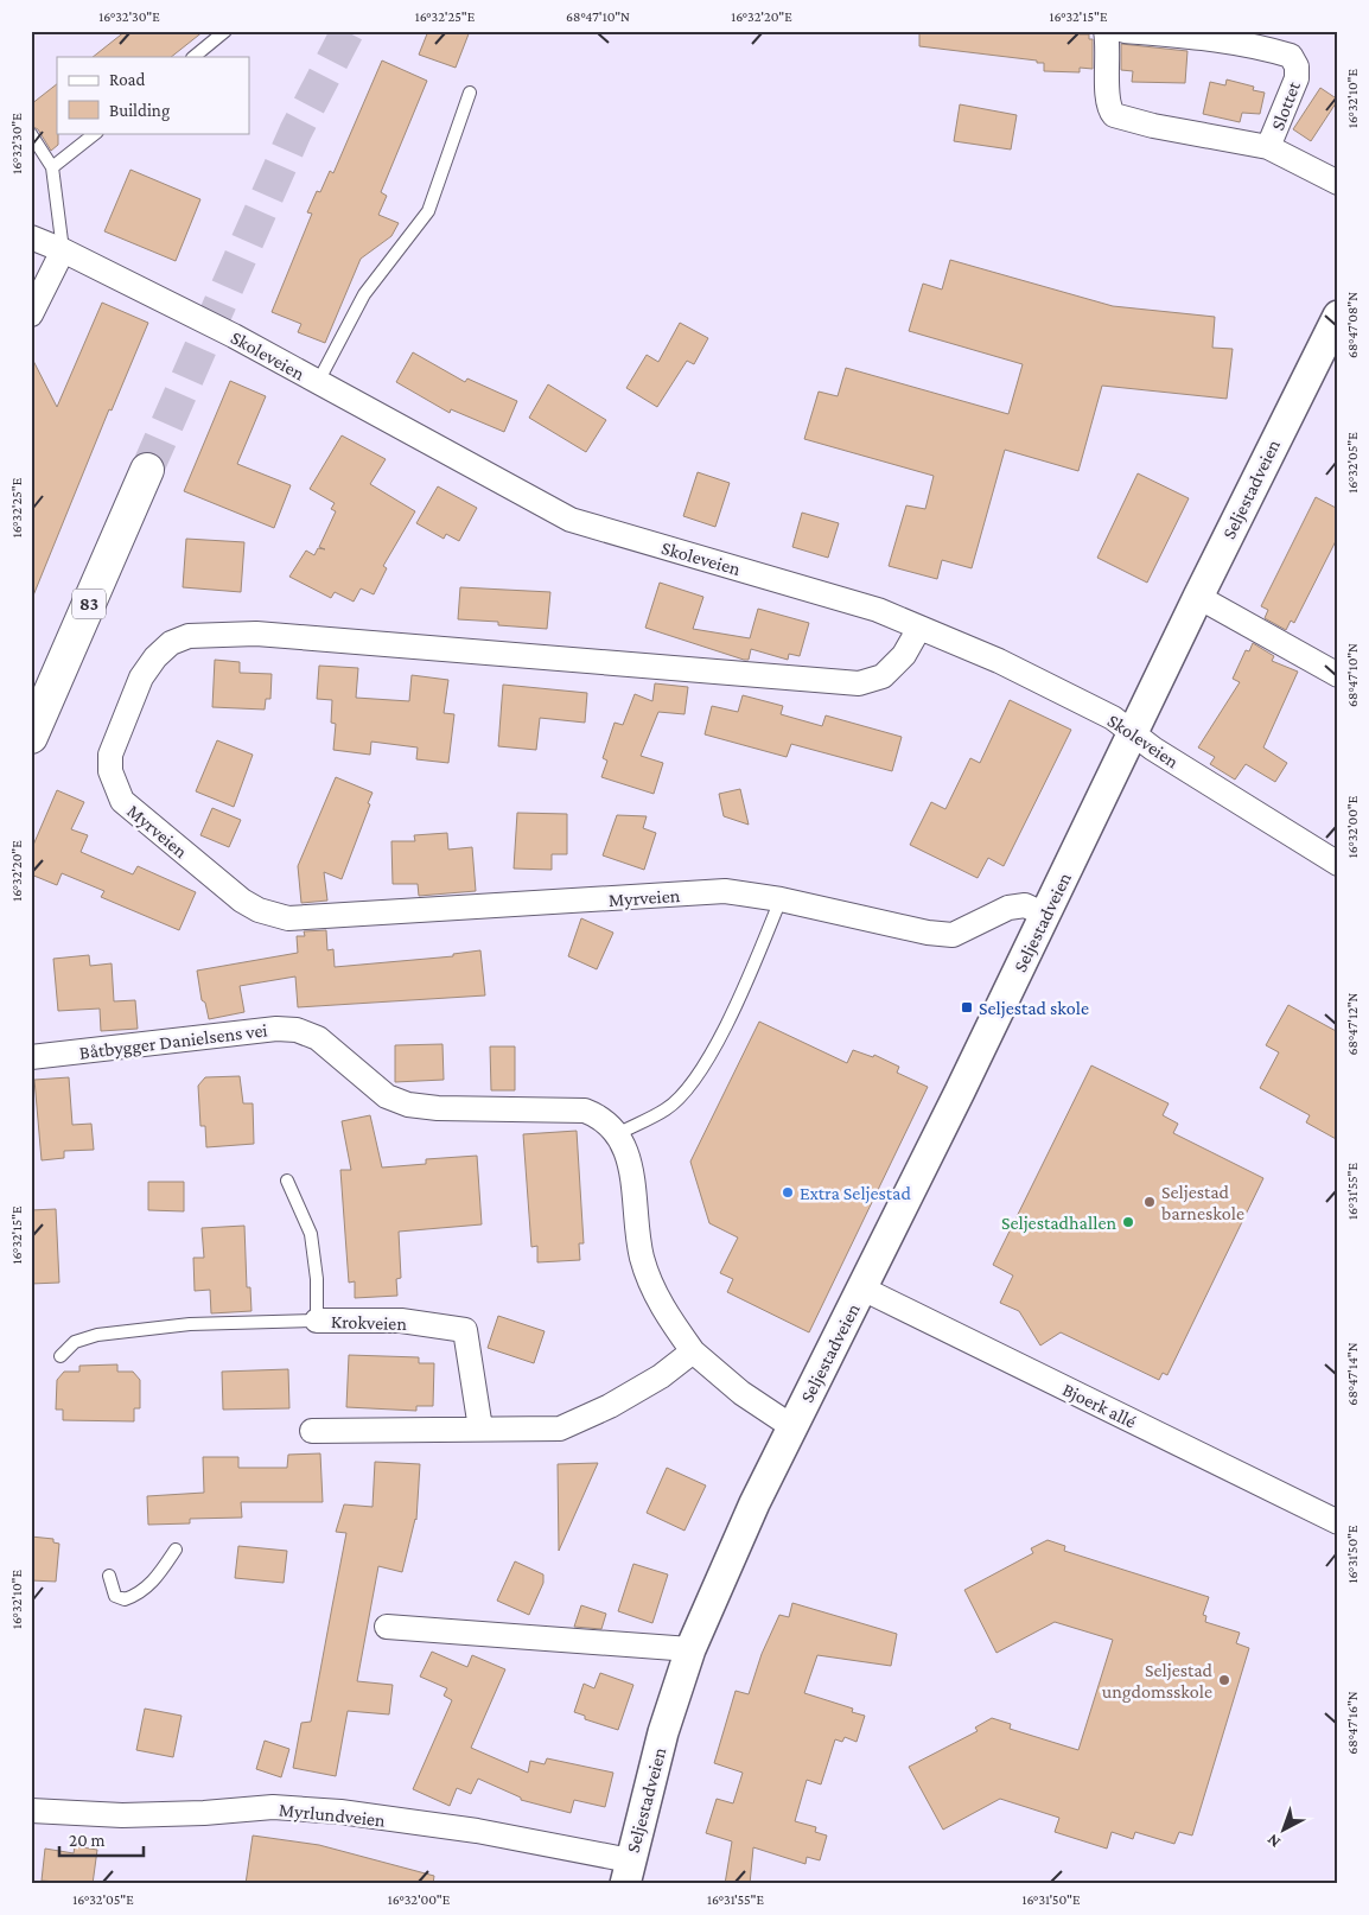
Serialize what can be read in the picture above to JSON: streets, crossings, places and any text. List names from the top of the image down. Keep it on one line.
{"streets":{"highway":["83"],"street":["Slottet","Skoleveien","Seljestadveien","Myrveien","Båtbygger Danielsens vei","Krokveien","Bjoerk allé","Myrlundveien"]},"crossings":[["Skoleveien","Seljestadveien"],["Skoleveien","Myrveien"],["Seljestadveien","Myrveien"],["Seljestadveien","Bjoerk allé"],["Seljestadveien","Myrlundveien"]],"places":{"transit":["Seljestad skole"],"other":["Extra Seljestad","Seljestad barneskole","Seljestadhallen","Seljestad ungdomsskole"]},"legend":["Road","Building"],"scale_bar":"20 m","north":"bottom left","coordinates":["16°32'30\"E","16°32'25\"E","68°47'10\"N","16°32'20\"E","16°32'15\"E","16°32'10\"E","68°47'08\"N","16°32'05\"E","16°32'00\"E","68°47'12\"N","16°31'55\"E","68°47'14\"N","16°31'50\"E","68°47'16\"N"]}
